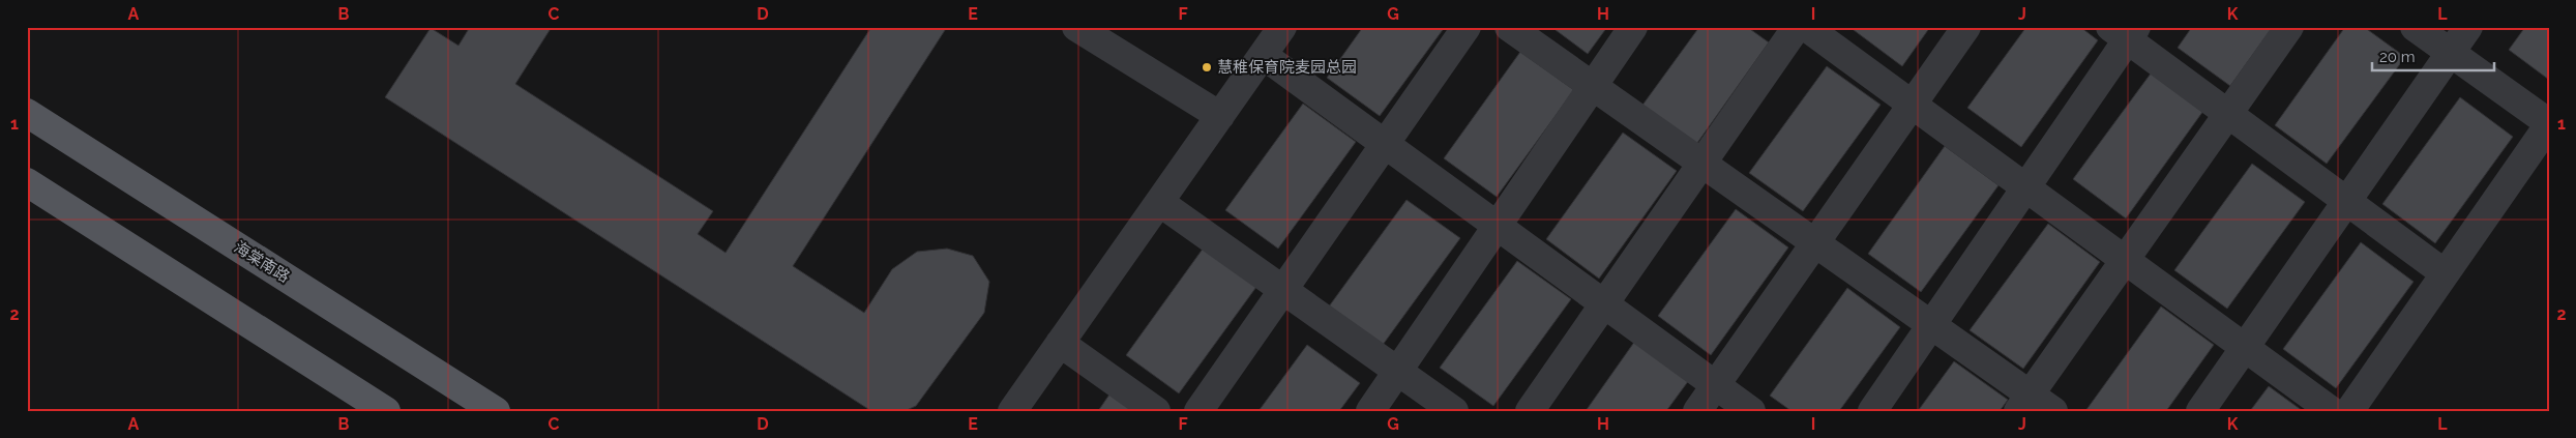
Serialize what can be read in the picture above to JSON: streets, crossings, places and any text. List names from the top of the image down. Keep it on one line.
{"streets":{"main road":["海棠南路"]},"places":["慧稚保育院麦园总园"],"scale_bar":"20 m","grid":{"columns":["A","B","C","D","E","F","G","H","I","J","K","L"],"rows":["1","2"]}}
